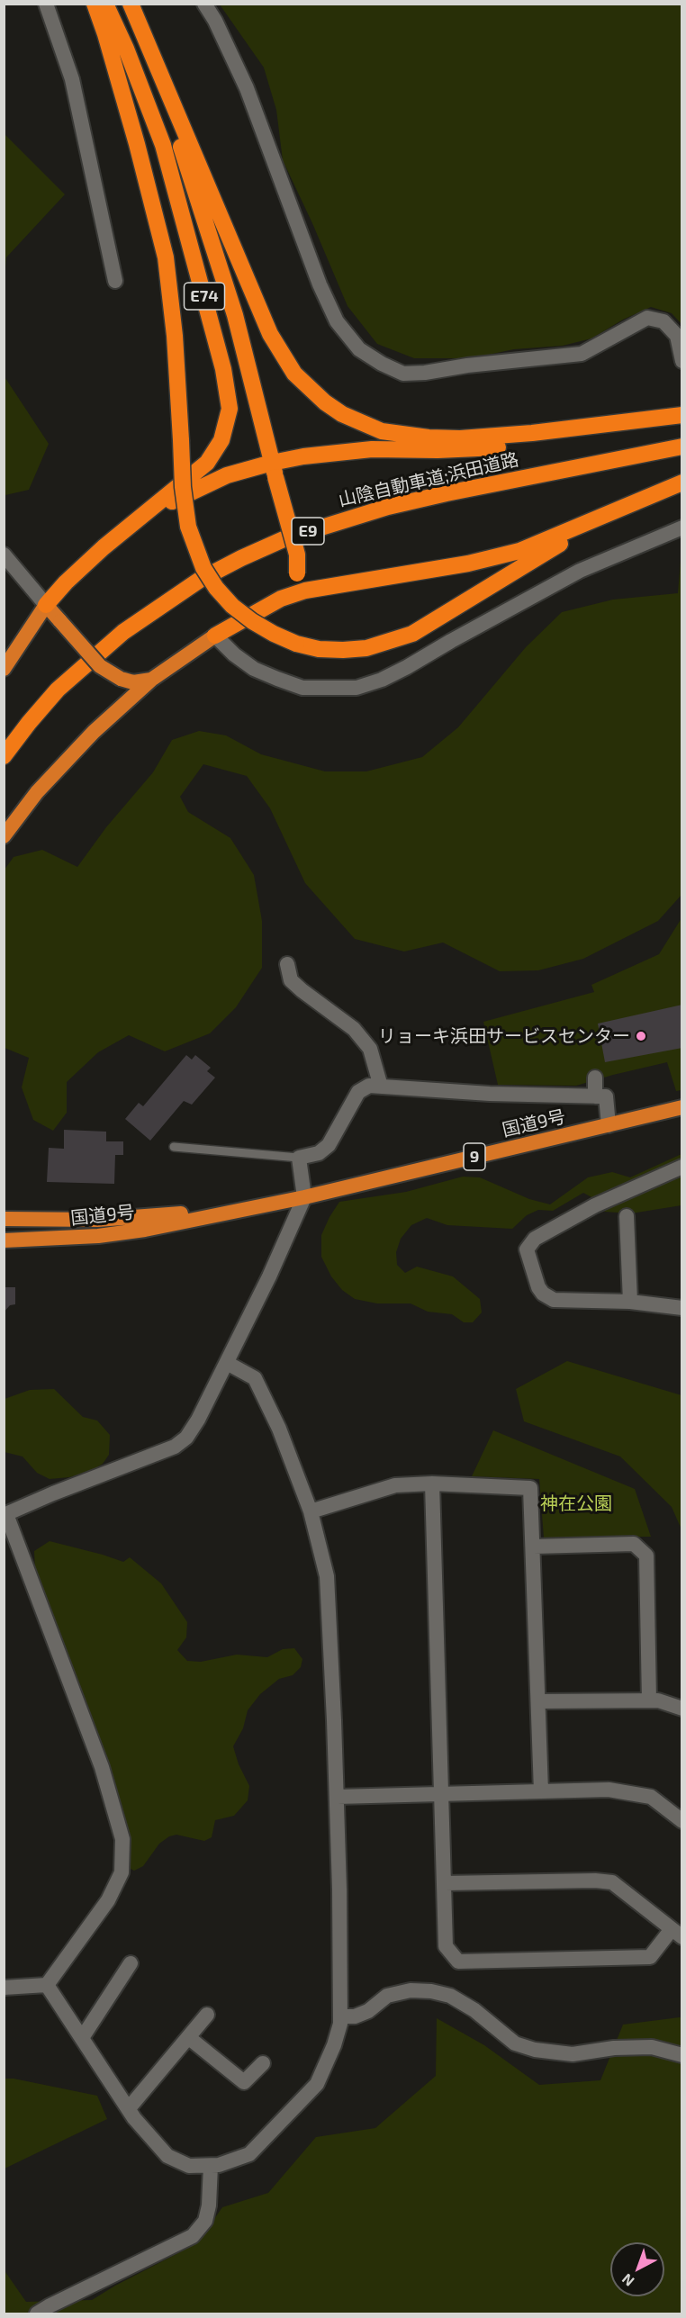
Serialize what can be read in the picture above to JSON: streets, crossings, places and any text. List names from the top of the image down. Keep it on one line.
{"streets":{"highway":["E74","山陰自動車道;浜田道路","E9","国道9号","9"]},"parks":["神在公園"],"places":["リョーキ浜田サービスセンター"],"north":"bottom left"}
